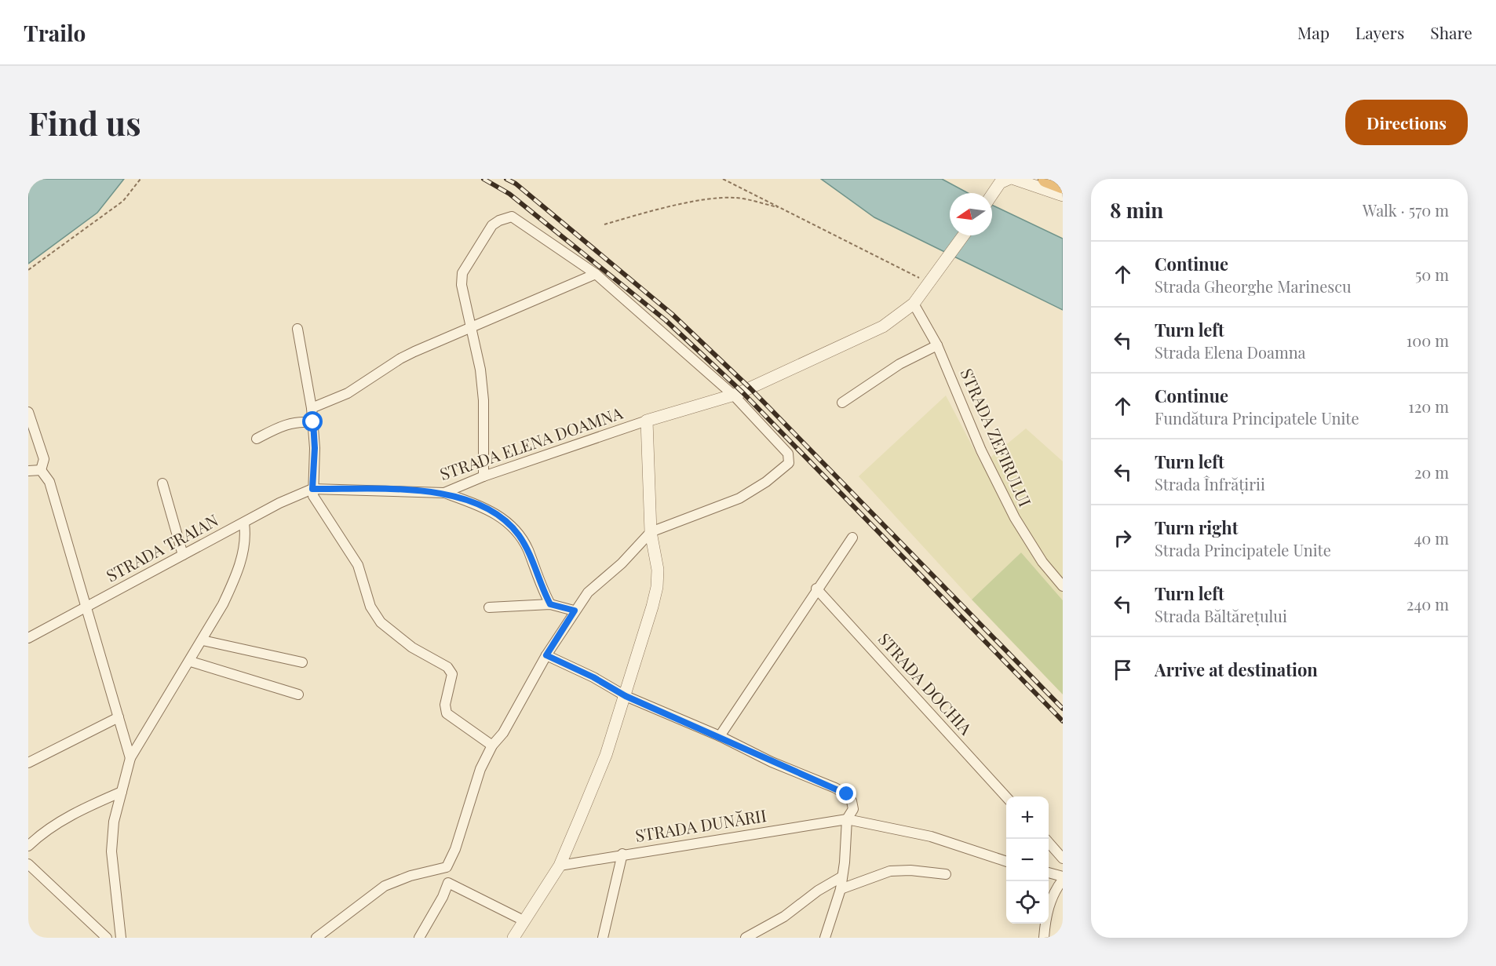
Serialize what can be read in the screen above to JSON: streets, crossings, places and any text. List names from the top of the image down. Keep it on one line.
{"streets":{"street":["STRADA ZEFIRULUI","STRADA ELENA DOAMNA","STRADA TRAIAN","STRADA DOCHIA","STRADA DUNĂRII"]},"crossings":[["STRADA ELENA DOAMNA","STRADA TRAIAN"]],"north":"left","page":{"header":"Trailo","nav":["Map","Layers","Share"],"buttons":"Directions","title":"Find us","heading":["8 min","Walk · 570 m"],"list":[["Continue","Strada Gheorghe Marinescu","50 m"],["Turn left","Strada Elena Doamna","100 m"],["Continue","Fundătura Principatele Unite","120 m"],["Turn left","Strada Înfrățirii","20 m"],["Turn right","Strada Principatele Unite","40 m"],["Turn left","Strada Băltărețului","240 m"],"Arrive at destination"],"map_buttons":["+","−"]}}
